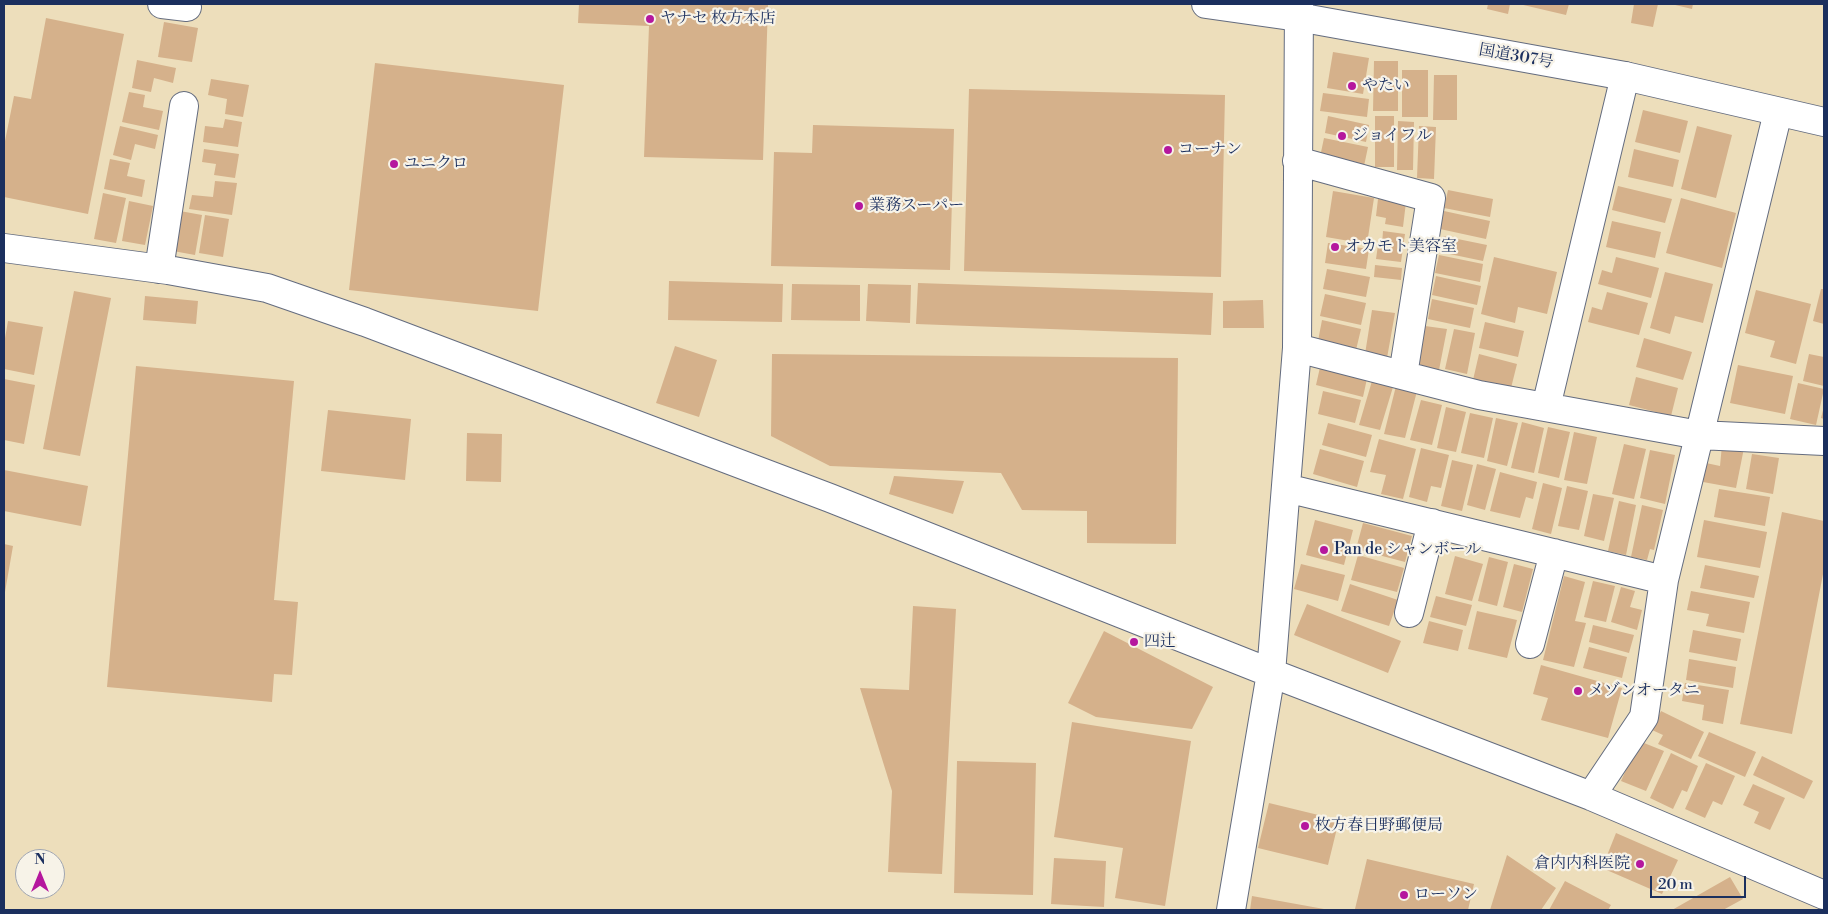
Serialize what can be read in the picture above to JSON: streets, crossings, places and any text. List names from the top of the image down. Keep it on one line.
{"streets":{"main road":["国道307号"]},"places":["ヤナセ 枚方本店","やたい","ジョイフル","コーナン","ユニクロ","業務スーパー","オカモト美容室","Pan de シャンボール","四辻","メゾンオータニ","枚方春日野郵便局","倉内内科医院","ローソン"],"scale_bar":"20 m","north":"top"}
